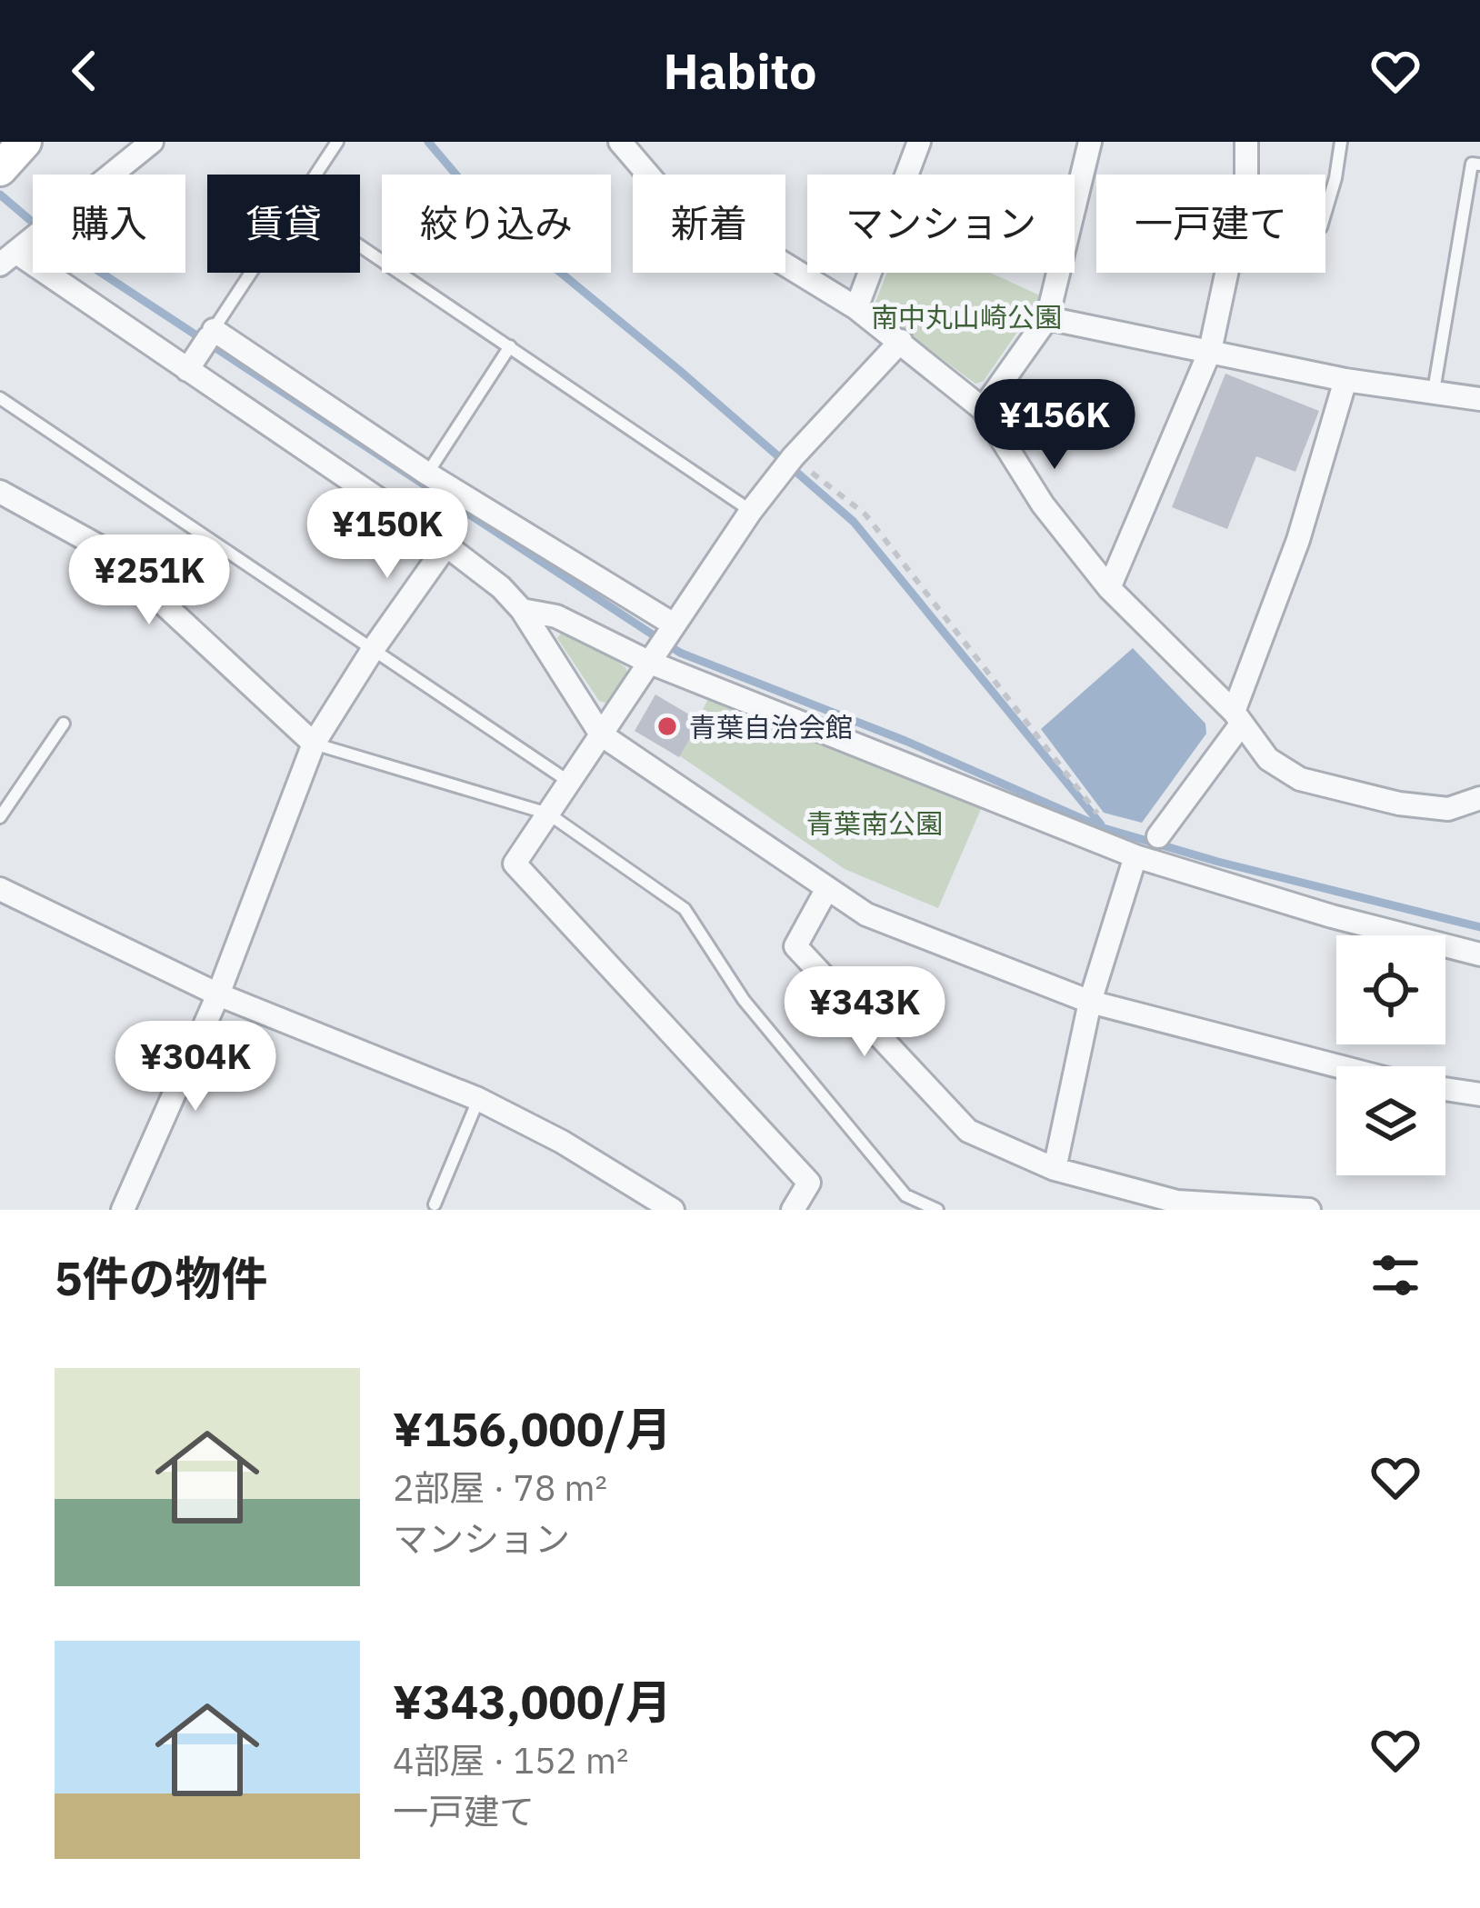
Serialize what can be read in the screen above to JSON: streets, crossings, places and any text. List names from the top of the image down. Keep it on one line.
{"parks":["南中丸山崎公園","青葉南公園"],"places":["青葉自治会館"],"page":{"header":"Habito","chip":["購入","賃貸","絞り込み","新着","マンション","一戸建て"],"price":["¥156K","¥150K","¥251K","¥343K","¥304K"],"heading":"5件の物件","list":[{"name":"¥156,000/月","note":"2部屋 · 78 m² · マンション"},{"name":"¥343,000/月","note":"4部屋 · 152 m² · 一戸建て"}]}}
